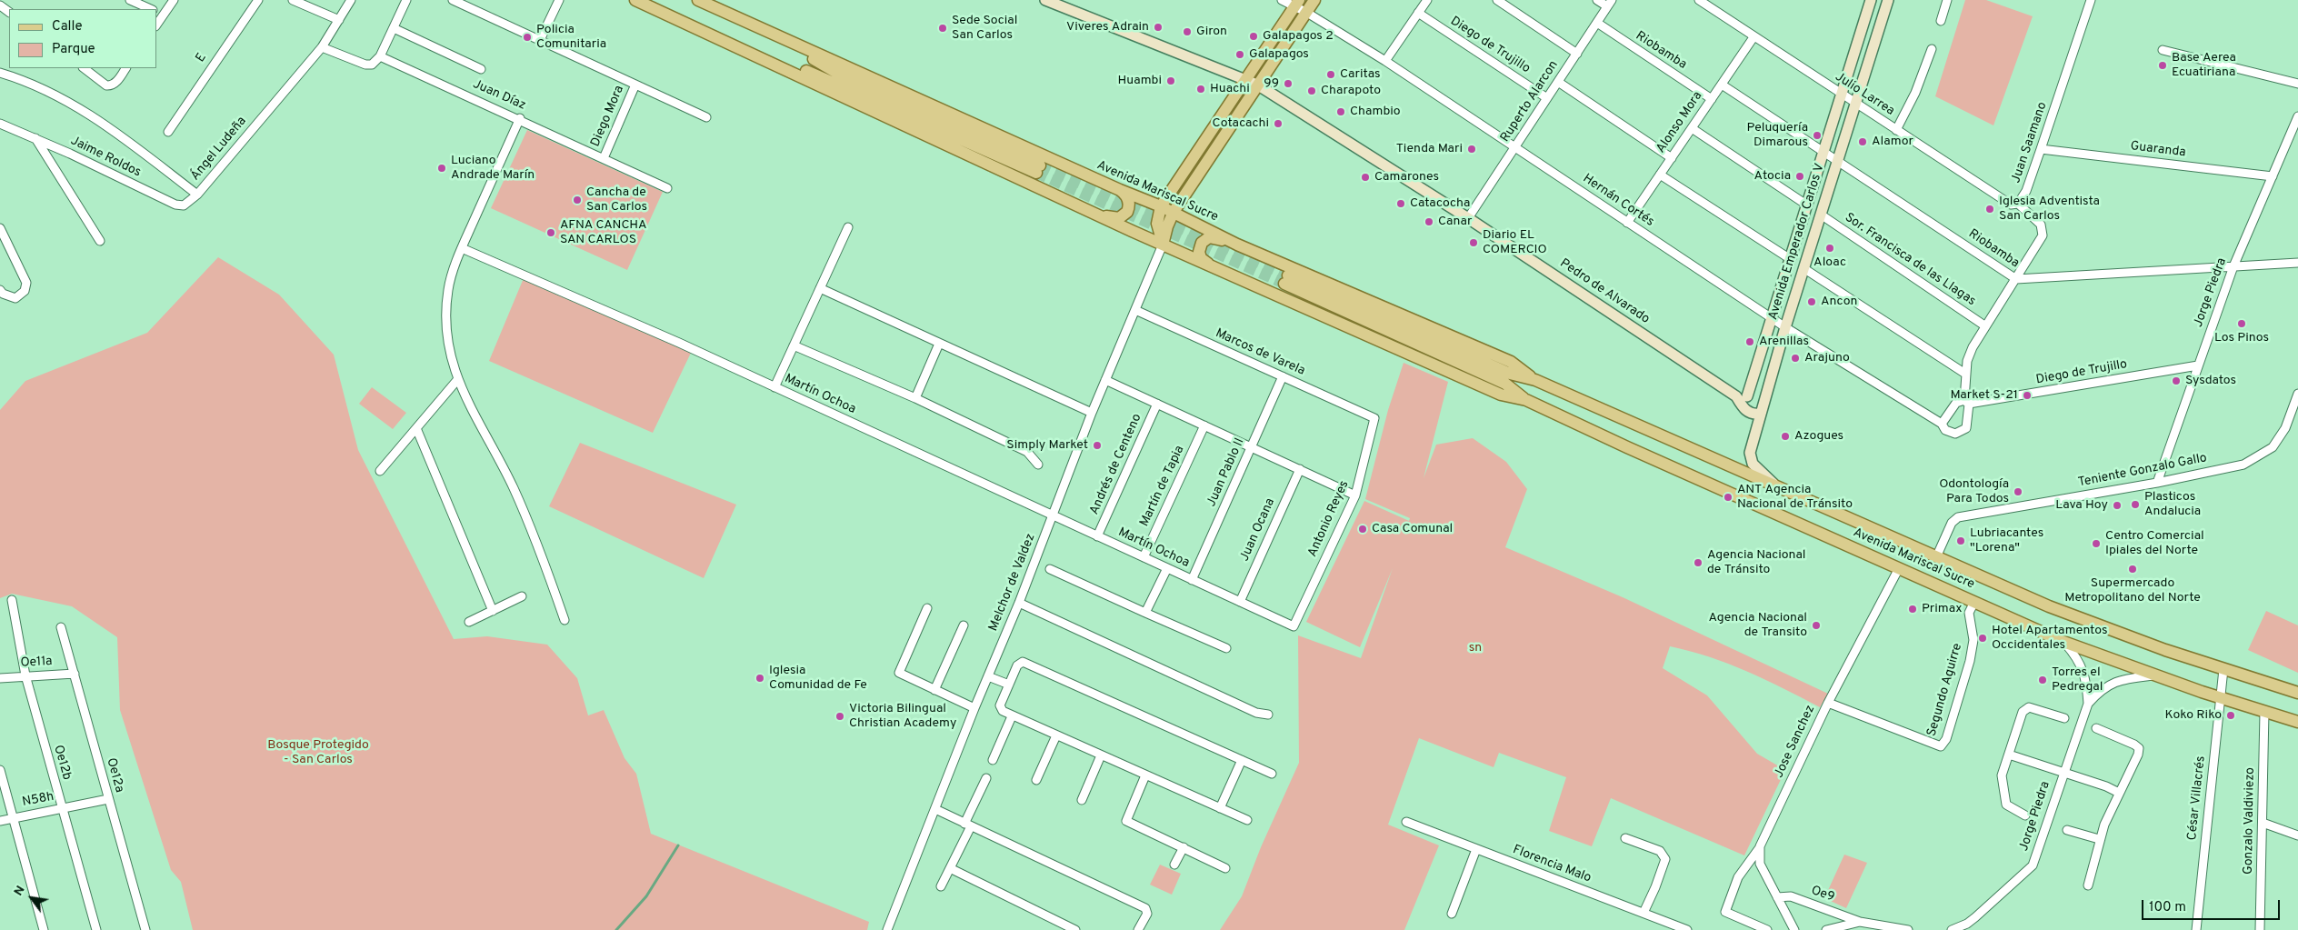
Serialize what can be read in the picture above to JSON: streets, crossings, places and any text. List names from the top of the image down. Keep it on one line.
{"streets":{"main road":["Avenida Mariscal Sucre","Avenida Emperador Carlos V","Pedro de Alvarado"],"street":["Diego de Trujillo","Riobamba","E","Julio Larrea","Juan Díaz","Ruperto Alarcon","Diego Mora","Alonso Mora","Juan Saamano","Ángel Ludeña","Guaranda","Jaime Roldos","Hernán Cortés","Sor. Francisca de las Llagas","Jorge Piedra","Marcos de Varela","Martín Ochoa","Andrés de Centeno","Teniente Gonzalo Gallo","Juan Pablo II","Martín de Tapia","Antonio Reyes","Juan Ocana","Melchor de Valdez","Oe11a","Segundo Aguirre","Jose Sanchez","Oe12b","Oe12a","César Villacrés","N58h","Gonzalo Valdiviezo","Florencia Malo","Oe9"]},"crossings":[["Diego de Trujillo","Ruperto Alarcon"],["Diego de Trujillo","Hernán Cortés"],["Diego de Trujillo","Jorge Piedra"],["Riobamba","Ruperto Alarcon"],["Riobamba","Alonso Mora"],["Riobamba","Avenida Emperador Carlos V"],["Riobamba","Jorge Piedra"],["Julio Larrea","Alonso Mora"],["Julio Larrea","Juan Saamano"],["Julio Larrea","Avenida Emperador Carlos V"],["Juan Díaz","Diego Mora"],["Ruperto Alarcon","Hernán Cortés"],["Ruperto Alarcon","Pedro de Alvarado"],["Alonso Mora","Hernán Cortés"],["Juan Saamano","Guaranda"],["Ángel Ludeña","Jaime Roldos"],["Guaranda","Jorge Piedra"],["Avenida Mariscal Sucre","Avenida Emperador Carlos V"],["Avenida Mariscal Sucre","Jorge Piedra"],["Avenida Mariscal Sucre","Teniente Gonzalo Gallo"],["Avenida Mariscal Sucre","Melchor de Valdez"],["Avenida Mariscal Sucre","Segundo Aguirre"],["Avenida Mariscal Sucre","Jose Sanchez"],["Avenida Mariscal Sucre","César Villacrés"],["Avenida Mariscal Sucre","Gonzalo Valdiviezo"],["Hernán Cortés","Avenida Emperador Carlos V"],["Avenida Emperador Carlos V","Sor. Francisca de las Llagas"],["Avenida Emperador Carlos V","Pedro de Alvarado"],["Jorge Piedra","Teniente Gonzalo Gallo"],["Marcos de Varela","Juan Pablo II"],["Marcos de Varela","Antonio Reyes"],["Marcos de Varela","Melchor de Valdez"],["Martín Ochoa","Andrés de Centeno"],["Martín Ochoa","Juan Pablo II"],["Martín Ochoa","Martín de Tapia"],["Martín Ochoa","Antonio Reyes"],["Martín Ochoa","Juan Ocana"],["Martín Ochoa","Melchor de Valdez"],["Oe11a","Oe12b"],["Oe11a","Oe12a"],["Segundo Aguirre","Jose Sanchez"],["Oe12b","N58h"],["Oe12a","N58h"]],"parks":["sn","Bosque Protegido - San Carlos"],"places":["Viveres Adrain","Sede Social San Carlos","Giron","Galapagos 2","Policia Comunitaria","Galapagos","Base Aerea Ecuatiriana","Caritas","Huambi","99","Huachi","Charapoto","Chambio","Cotacachi","Peluquería Dimarous","Alamor","Tienda Mari","Luciano Andrade Marín","Atocia","Camarones","Cancha de San Carlos","Catacocha","Iglesia Adventista San Carlos","Canar","AFNA CANCHA SAN CARLOS","Diario EL COMERCIO","Aloac","Ancon","Los Pinos","Arenillas","Arajuno","Sysdatos","Market S-21","Azogues","Simply Market","Odontología Para Todos","ANT Agencia Nacional de Tránsito","Plasticos Andalucia","Lava Hoy","Casa Comunal","Lubriacantes \"Lorena\"","Centro Comercial Ipiales del Norte","Agencia Nacional de Tránsito","Supermercado Metropolitano del Norte","Primax","Agencia Nacional de Transito","Hotel Apartamentos Occidentales","Iglesia Comunidad de Fe","Torres el Pedregal","Koko Riko","Victoria Bilingual Christian Academy"],"legend":["Calle","Parque"],"scale_bar":"100 m","north":"top left"}
